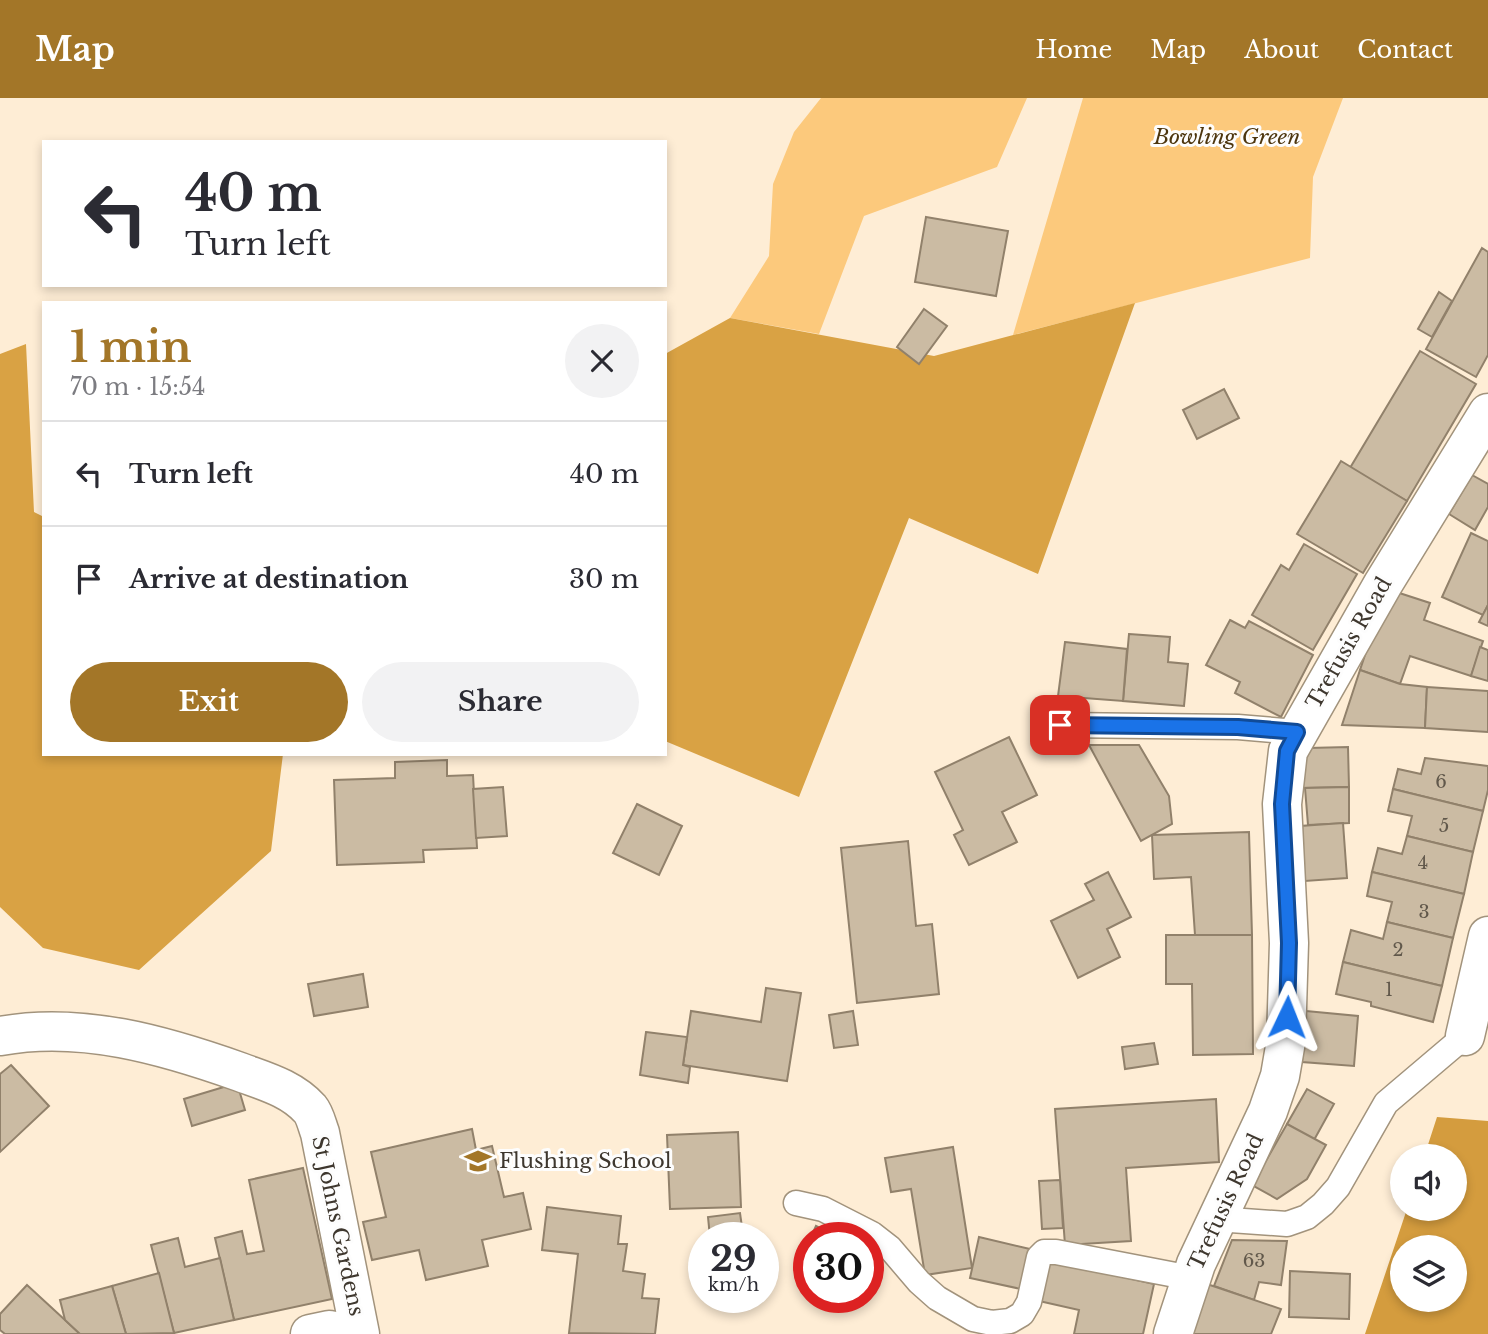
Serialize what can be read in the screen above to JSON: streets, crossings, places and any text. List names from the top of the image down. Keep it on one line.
{"streets":{"street":["Trefusis Road","St Johns Gardens"]},"parks":["Bowling Green"],"places":{"school or university":["Flushing School"]},"house_numbers":["6","5","4","3","2","1","63"],"page":{"header":"Map","nav":["Home","Map","About","Contact"],"turn":["40 m","Turn left"],"heading":["1 min","70 m · 15:54"],"list":[{"name":"Turn left","value":"40 m"},{"name":"Arrive at destination","value":"30 m"}],"buttons":["Exit","Share"],"speed":"29 km/h","limit":"30"}}
